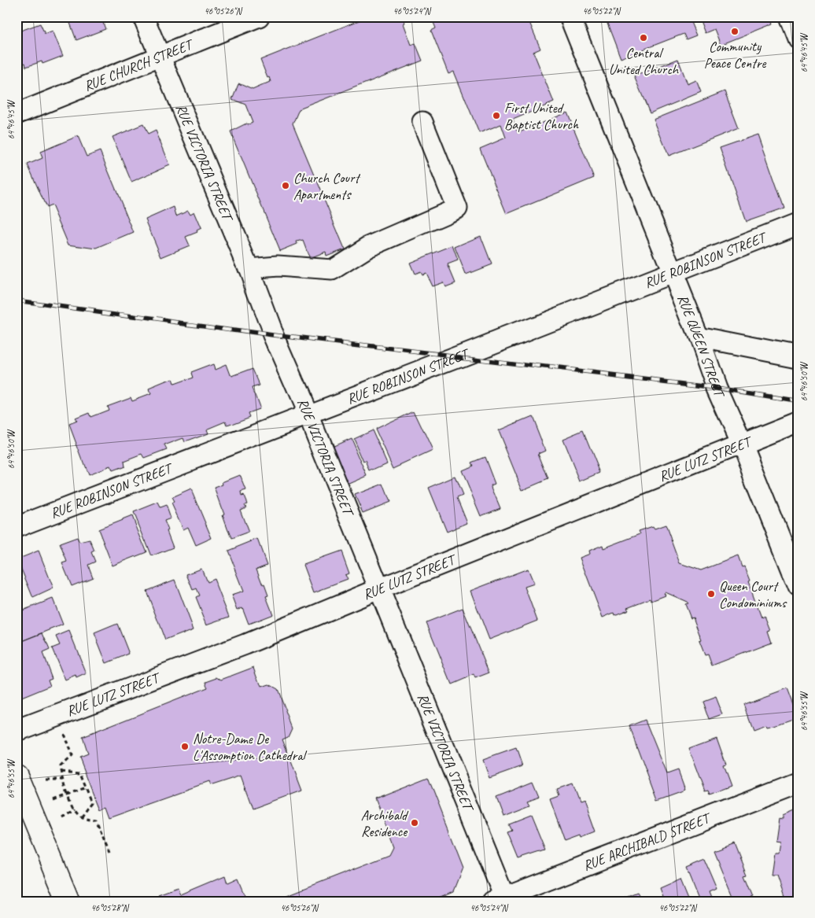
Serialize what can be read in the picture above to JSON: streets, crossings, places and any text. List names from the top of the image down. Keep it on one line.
{"streets":{"street":["RUE CHURCH STREET","RUE VICTORIA STREET","RUE ROBINSON STREET","RUE QUEEN STREET","RUE LUTZ STREET","RUE ARCHIBALD STREET"]},"crossings":[["RUE CHURCH STREET","RUE VICTORIA STREET"],["RUE VICTORIA STREET","RUE ROBINSON STREET"],["RUE VICTORIA STREET","RUE LUTZ STREET"],["RUE VICTORIA STREET","RUE ARCHIBALD STREET"],["RUE ROBINSON STREET","RUE QUEEN STREET"],["RUE QUEEN STREET","RUE LUTZ STREET"]],"places":["Community Peace Centre","Central United Church","First United Baptist Church","Church Court Apartments","Queen Court Condominiums","Notre-Dame De L'Assomption Cathedral","Archibald Residence"],"coordinates":["46°05'26\"N","46°05'24\"N","46°05'22\"N","64°46'45\"W","64°46'50\"W","64°46'55\"W","46°05'28\"N"]}
